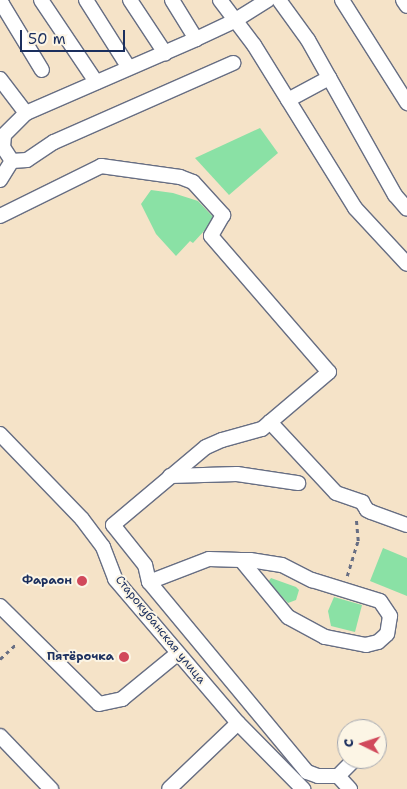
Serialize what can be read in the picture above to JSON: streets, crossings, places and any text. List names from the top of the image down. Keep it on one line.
{"streets":{"street":["Старокубанская улица"]},"places":["Фараон","Пятёрочка"],"scale_bar":"50 m","north":"left"}
